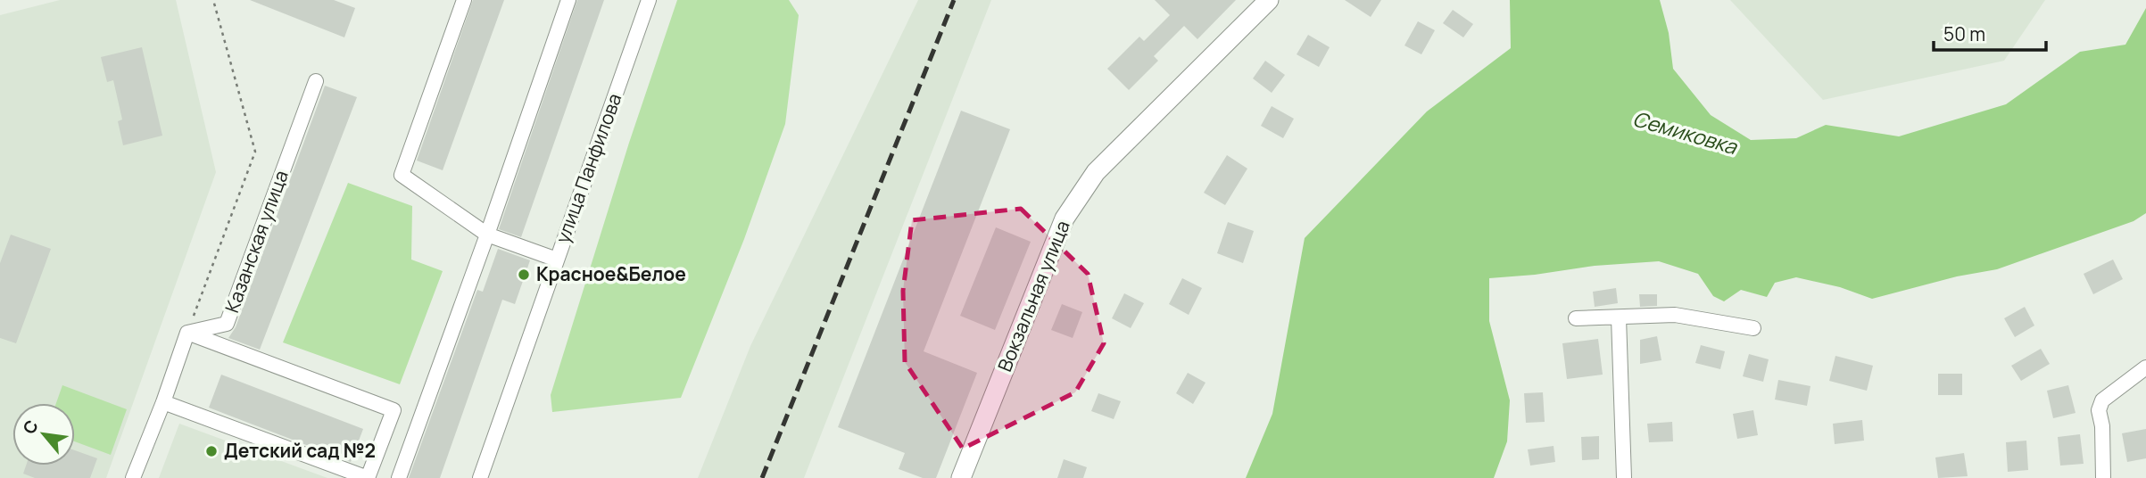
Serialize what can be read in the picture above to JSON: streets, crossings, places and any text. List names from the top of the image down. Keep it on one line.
{"streets":{"main road":["Вокзальная улица"],"street":["улица Панфилова","Казанская улица"]},"water":["Семиковка"],"places":["Красное&Белое","Детский сад №2"],"scale_bar":"50 m","north":"top left"}
